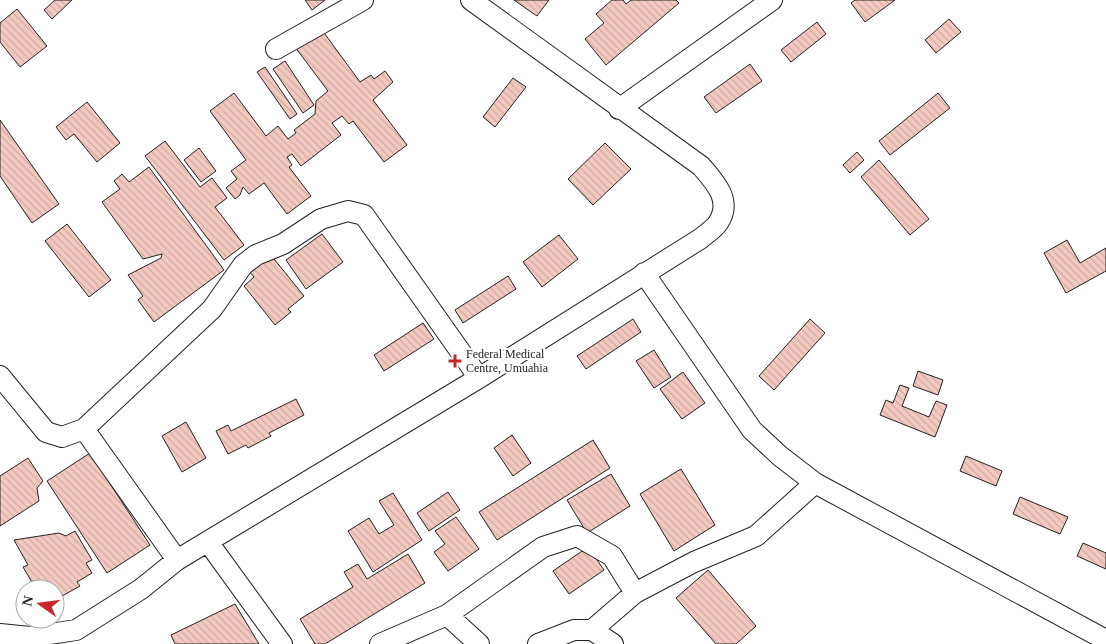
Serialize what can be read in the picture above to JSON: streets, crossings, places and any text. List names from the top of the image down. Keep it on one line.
{"places":{"health":["Federal Medical Centre, Umuahia"]},"north":"left"}
